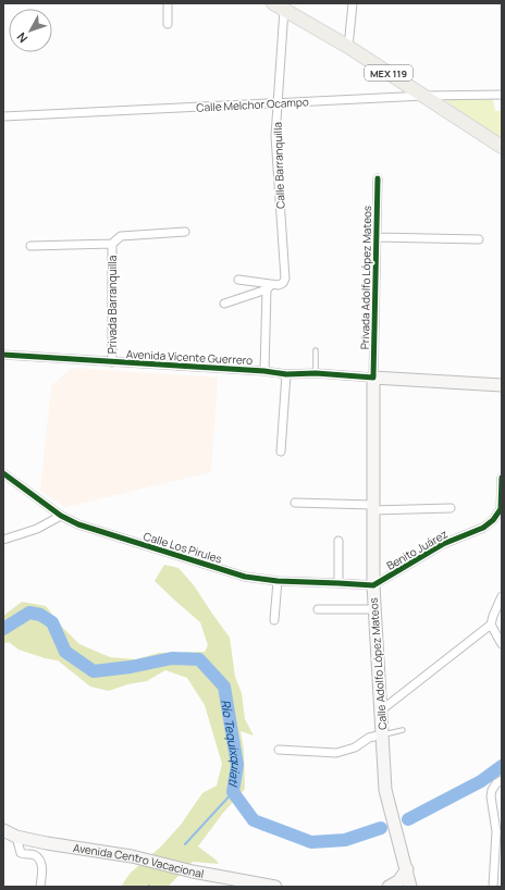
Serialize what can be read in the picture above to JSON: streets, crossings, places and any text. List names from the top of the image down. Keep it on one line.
{"streets":{"main road":["MEX 119","Avenida Vicente Guerrero","Calle Adolfo López Mateos","Avenida Centro Vacacional"],"street":["Calle Melchor Ocampo","Calle Barranquilla","Privada Adolfo López Mateos","Privada Barranquilla","Calle Los Pirules","Benito Juárez"]},"crossings":[["MEX 119","Calle Melchor Ocampo"],["MEX 119","Calle Barranquilla"],["Calle Melchor Ocampo","Calle Barranquilla"],["Privada Adolfo López Mateos","Avenida Vicente Guerrero"],["Privada Adolfo López Mateos","Calle Adolfo López Mateos"],["Privada Barranquilla","Avenida Vicente Guerrero"],["Avenida Vicente Guerrero","Calle Adolfo López Mateos"],["Calle Los Pirules","Benito Juárez"],["Calle Los Pirules","Calle Adolfo López Mateos"],["Benito Juárez","Calle Adolfo López Mateos"]],"water":["Río Tequixquiatl"],"north":"bottom left"}
